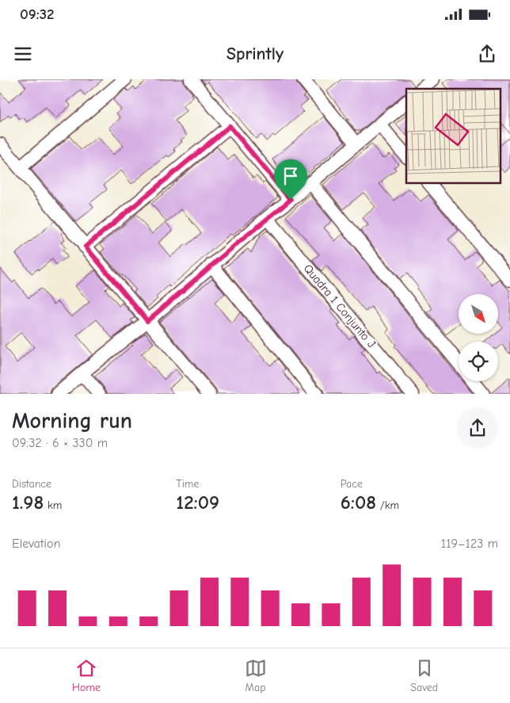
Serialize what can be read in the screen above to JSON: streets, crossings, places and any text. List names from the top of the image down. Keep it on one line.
{"streets":{"street":["Quadra 1 Conjunto J"]},"north":"bottom right","page":{"status":"09:32","header":"Sprintly","heading":["Morning run","09:32 · 6 × 330 m"],"stats":[["Distance","1.98 km"],["Time","12:09"],["Pace","6:08 /km"]],"chart":["Elevation","119–123 m"],"tabs":["Home","Map","Saved"]}}
